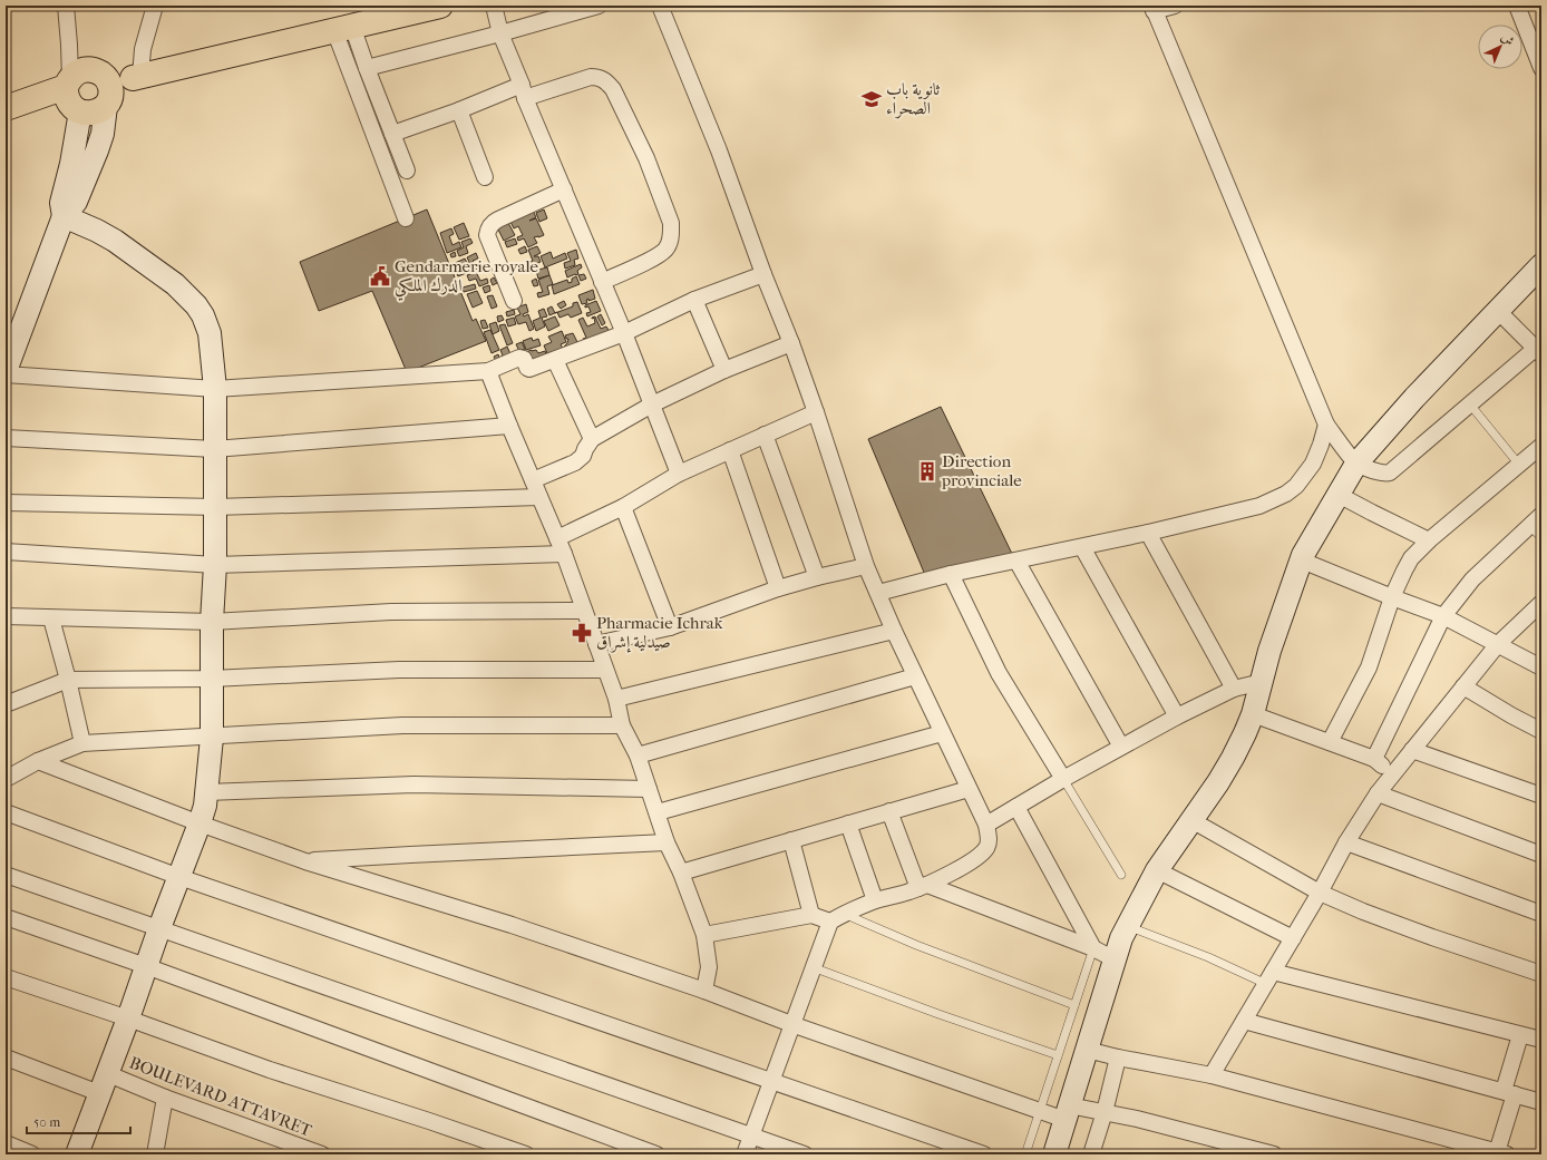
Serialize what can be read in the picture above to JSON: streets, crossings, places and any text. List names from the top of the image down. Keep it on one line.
{"streets":{"street":["BOULEVARD ATTAVRET"]},"places":{"school or university":["ثانوية باب الصحراء"],"public building":["Gendarmerie royale الدرك الملكي"],"building":["Direction provinciale"],"pharmacy":["Pharmacie Ichrak صيدلية إشراق"]},"scale_bar":"50 m","north":"top right"}
